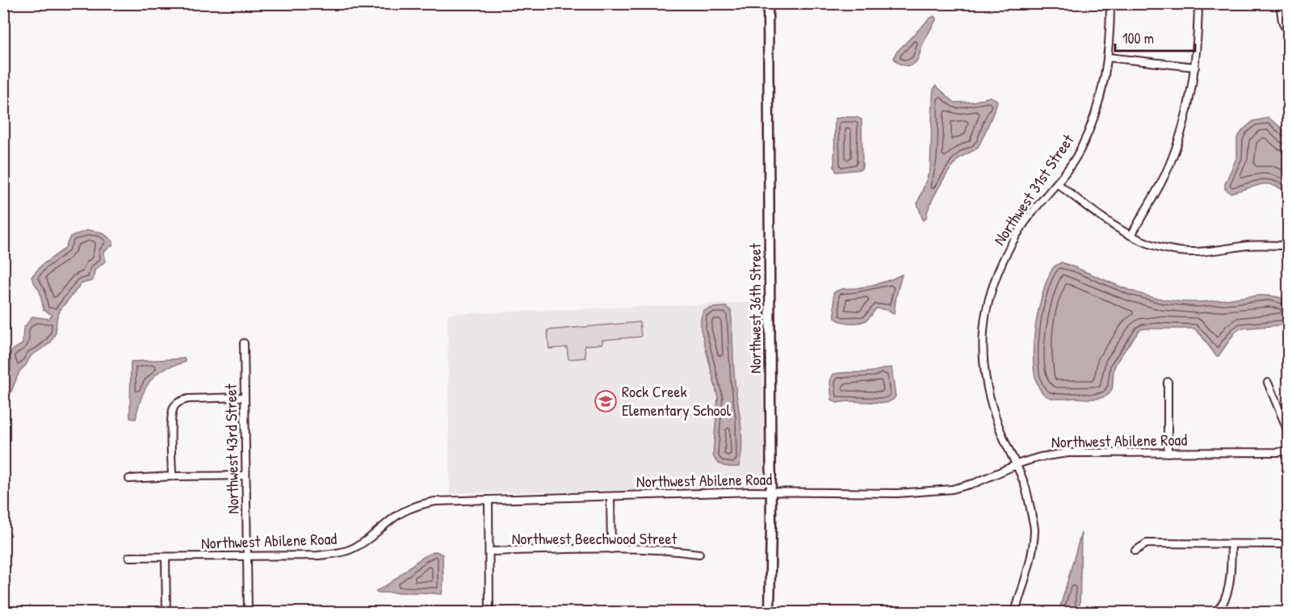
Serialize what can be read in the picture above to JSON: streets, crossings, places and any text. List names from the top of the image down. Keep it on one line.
{"streets":{"main road":["Northwest 36th Street"],"street":["Northwest 31st Street","Northwest Abilene Road","Northwest 43rd Street","Northwest Beechwood Street"]},"crossings":[["Northwest 31st Street","Northwest Abilene Road"],["Northwest 36th Street","Northwest Abilene Road"],["Northwest Abilene Road","Northwest 43rd Street"]],"places":{"school or university":["Rock Creek Elementary School"]},"scale_bar":"100 m"}
